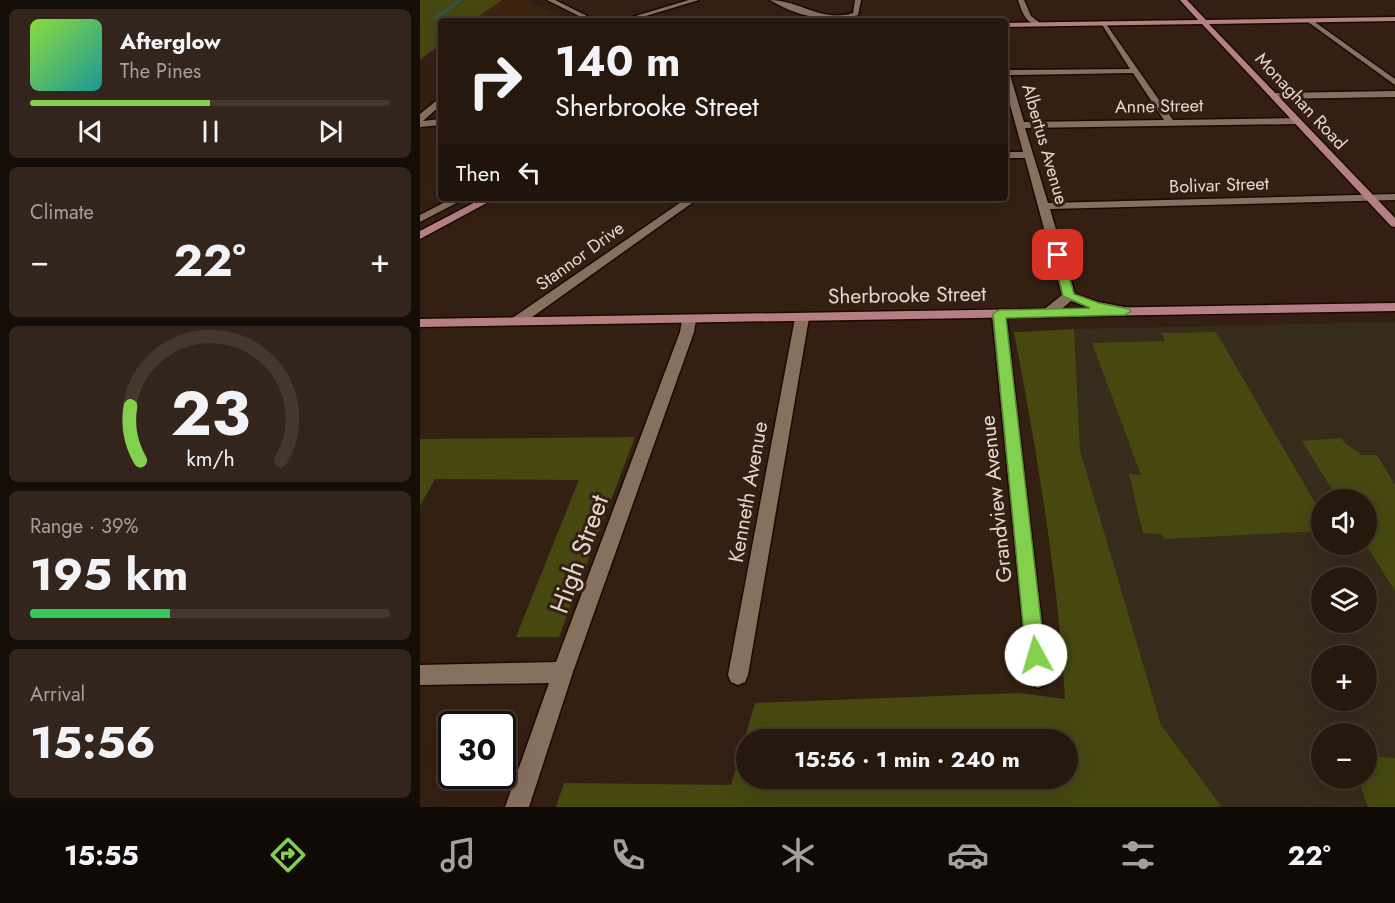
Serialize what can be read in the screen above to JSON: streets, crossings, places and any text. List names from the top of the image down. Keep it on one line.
{"streets":{"main road":["Monaghan Road","Sherbrooke Street"],"street":["Anne Street","Albertus Avenue","Bolivar Street","Stannor Drive","Kenneth Avenue","Grandview Avenue","High Street"]},"crossings":[["Monaghan Road","Anne Street"],["Monaghan Road","Bolivar Street"],["Anne Street","Albertus Avenue"],["Albertus Avenue","Bolivar Street"],["Stannor Drive","Sherbrooke Street"],["Sherbrooke Street","Kenneth Avenue"],["Sherbrooke Street","Grandview Avenue"],["Sherbrooke Street","High Street"]],"page":{"turn":["140 m","Sherbrooke Street"],"song":["Afterglow","The Pines"],"then":"Then","tile":["Climate",["Range · 39%","195 km"],["Arrival","15:56"]],"heat":["−","22°","+"],"map_buttons":["+","−"],"limit":"30","trip":"15:56 · 1 min · 240 m","tabs":["15:55","22°"],"gauge":["23","km/h"]}}
